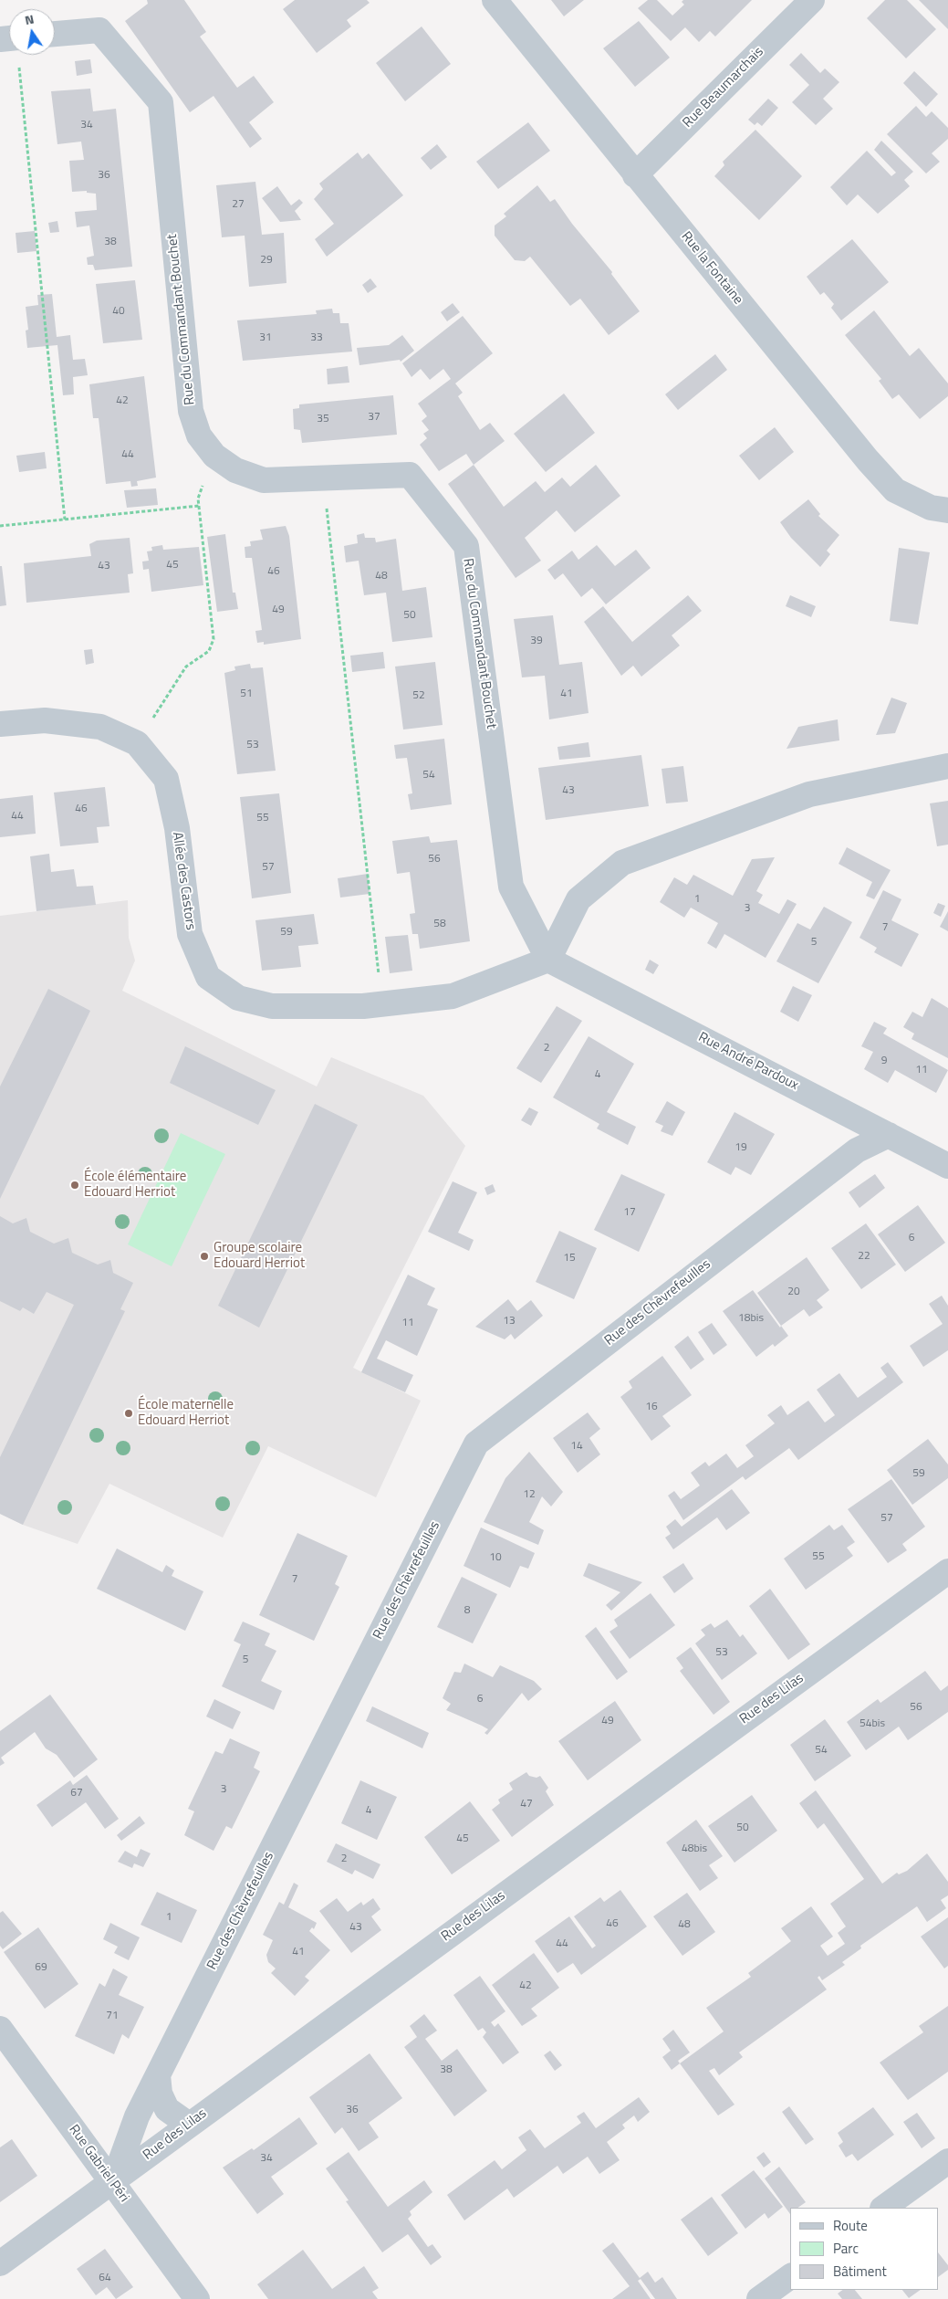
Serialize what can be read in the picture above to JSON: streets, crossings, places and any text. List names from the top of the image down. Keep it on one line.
{"streets":{"street":["Rue Beaumarchais","Rue la Fontaine","Rue du Commandant Bouchet","Allée des Castors","Rue André Pardoux","Rue des Chèvrefeuilles","Rue des Lilas","Rue Gabriel Péri"]},"crossings":[["Rue Beaumarchais","Rue la Fontaine"],["Rue du Commandant Bouchet","Allée des Castors"],["Rue du Commandant Bouchet","Rue André Pardoux"],["Allée des Castors","Rue André Pardoux"],["Rue André Pardoux","Rue des Chèvrefeuilles"],["Rue des Chèvrefeuilles","Rue des Lilas"],["Rue des Chèvrefeuilles","Rue Gabriel Péri"],["Rue des Lilas","Rue Gabriel Péri"]],"places":["École élémentaire Edouard Herriot","Groupe scolaire Edouard Herriot","École maternelle Edouard Herriot"],"house_numbers":["34","36","27","38","29","40","31","33","42","37","35","44","45","43","46","48","49","50","39","51","41","52","53","54","43","46","44","55","56","57","1","3","58","7","59","5","2","9","11","4","19","17","6","22","15","20","18bis","13","11","16","14","59","12","57","55","10","7","8","53","5","6","56","49","54bis","54","3","67","47","4","50","45","48bis","2","1","46","48","43","44","41","69","42","71","38","36","34","64"],"legend":["Route","Parc","Bâtiment"],"north":"top"}
